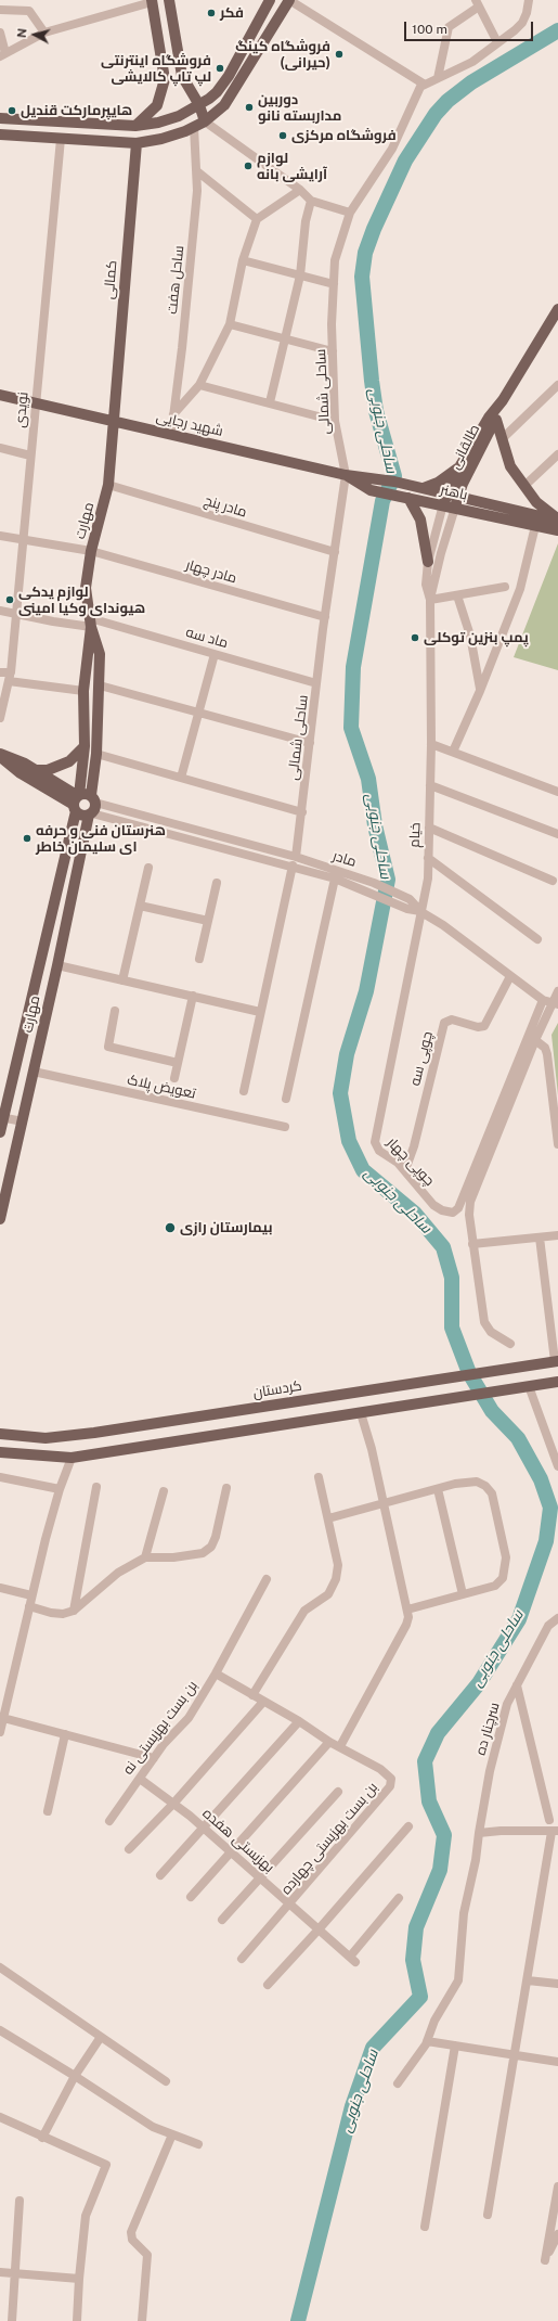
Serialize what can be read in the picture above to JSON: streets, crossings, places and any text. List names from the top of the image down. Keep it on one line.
{"streets":{"main road":["کمالی","شهید رجایی","طالقانی","باهنر","مهارت","کردستان"],"street":["ساحل هفت","ساحلی شمالی","نویدی","مادر پنج","مادر چهار","ماد سه","خیام","مادر","چوپی سه","تعویض پلاک","چوپی چهار","بن بست بهزیستی نه","سرچنار ده","بن بست بهزیستی چهارده","بهزیستی هفده"]},"crossings":[["کمالی","شهید رجایی"],["کمالی","مهارت"],["ساحل هفت","شهید رجایی"],["ساحلی شمالی","شهید رجایی"],["ساحلی شمالی","باهنر"],["ساحلی شمالی","مادر پنج"],["ساحلی شمالی","مادر چهار"],["ساحلی شمالی","ماد سه"],["ساحلی شمالی","مادر"],["نویدی","شهید رجایی"],["نویدی","مادر چهار"],["نویدی","ماد سه"],["شهید رجایی","باهنر"],["شهید رجایی","مهارت"],["طالقانی","باهنر"],["طالقانی","خیام"],["باهنر","خیام"],["مادر پنج","مهارت"],["مهارت","مادر چهار"],["مهارت","ماد سه"],["مهارت","مادر"],["مهارت","تعویض پلاک"],["خیام","مادر"],["خیام","چوپی چهار"],["مادر","چوپی چهار"],["چوپی سه","چوپی چهار"],["بن بست بهزیستی نه","بهزیستی هفده"],["بن بست بهزیستی چهارده","بهزیستی هفده"]],"water":["ساحلی جنوبی"],"places":["فکر","فروشگاه کینگ (حیرانی)","فروشگاه اینترنتی لپ تاپ کالایشی","دوربین مداربسته نانو","هایپرمارکت قندیل","فروشگاه مرکزى","لوازم آرایشی بانه","لوازم یدکى هیونداى وکیا امینى","پمپ بنزین توکلی","هنرستان فنی و حرفه ای سلیمان خاطر","بیمارستان رازی"],"scale_bar":"100 m","north":"left"}
